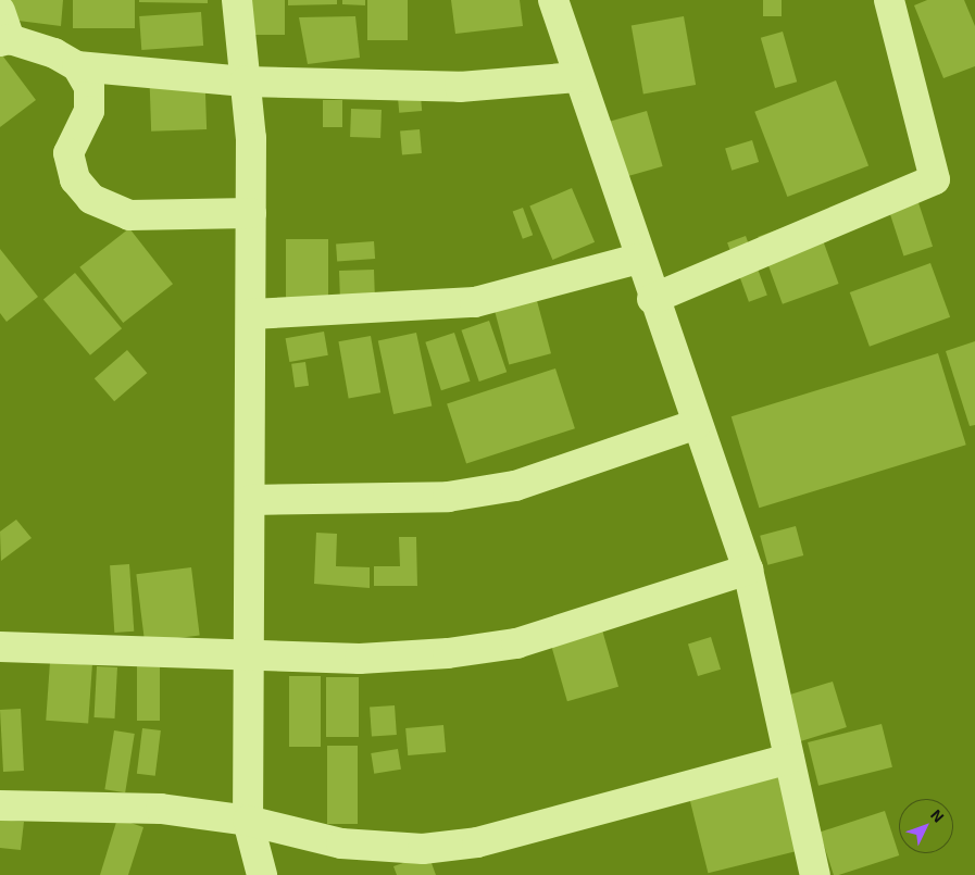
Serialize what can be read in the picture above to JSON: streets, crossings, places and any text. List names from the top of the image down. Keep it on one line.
{"north":"top right"}
